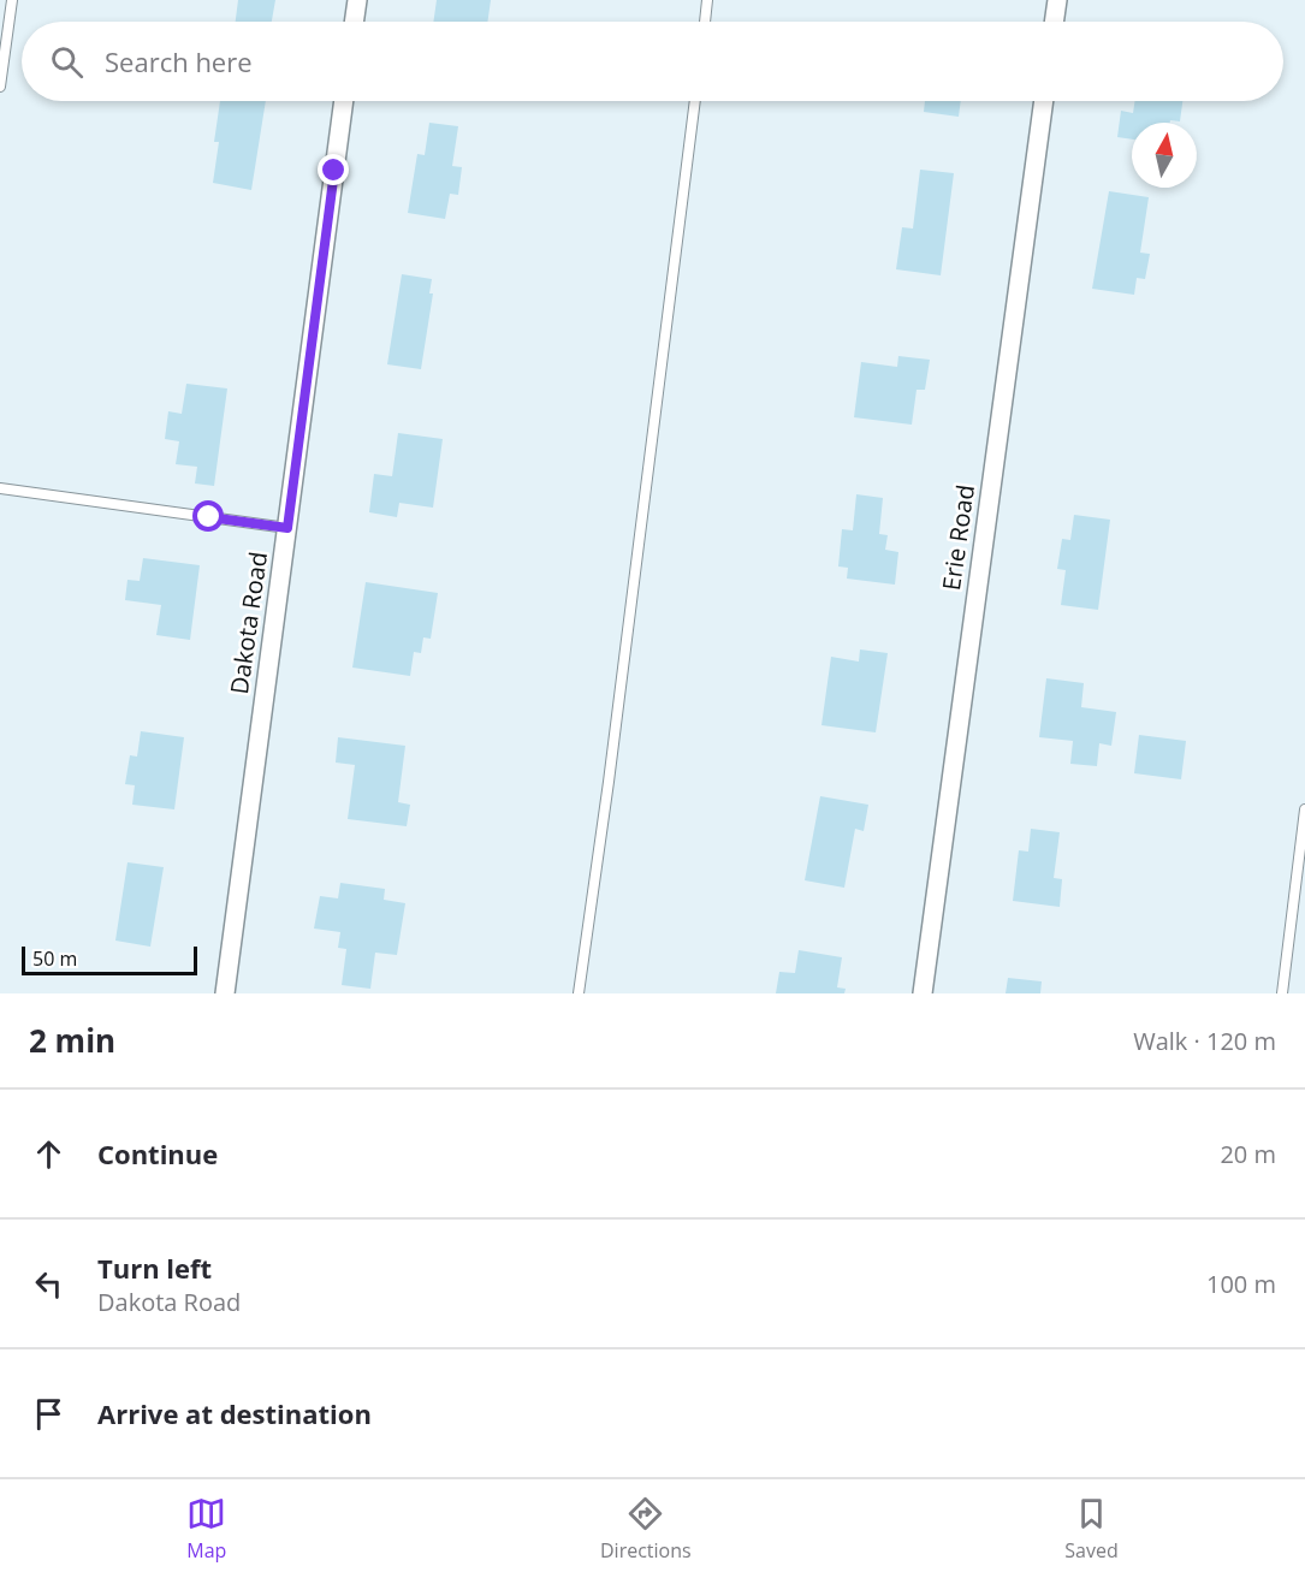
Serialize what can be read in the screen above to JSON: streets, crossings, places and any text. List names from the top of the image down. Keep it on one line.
{"streets":{"street":["Erie Road","Dakota Road"]},"scale_bar":"50 m","north":"top","page":{"search":"Search here","scale":"50 m","heading":["2 min","Walk · 120 m"],"list":[["Continue","20 m"],["Turn left","Dakota Road","100 m"],"Arrive at destination"],"nav":["Map","Directions","Saved"]}}
